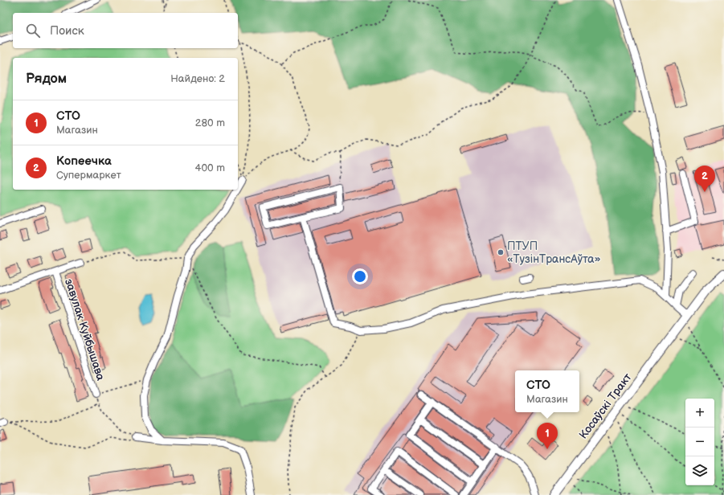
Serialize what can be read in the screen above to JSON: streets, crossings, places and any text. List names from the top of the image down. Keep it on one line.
{"streets":{"main road":["Косаўскі Тракт"],"street":["завулак Куйбышава"]},"places":["ПТУП «ТузінТрансАўта»"],"page":{"search":"Поиск","heading":["Рядом","Найдено: 2"],"list":[{"mark":"1","name":"СТО","note":"Магазин","value":"280 m"},{"mark":"2","name":"Копеечка","note":"Супермаркет","value":"400 m"}],"pins":["2","1"],"popup":["СТО","Магазин"],"map_buttons":["+","−"]}}
